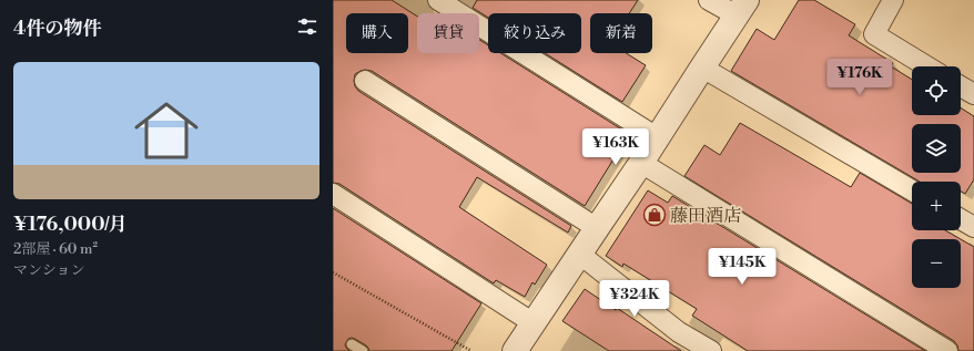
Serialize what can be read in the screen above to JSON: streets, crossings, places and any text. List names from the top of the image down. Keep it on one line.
{"places":{"shop":["藤田酒店"]},"page":{"heading":"4件の物件","chip":["購入","賃貸","絞り込み","新着"],"list":[{"name":"¥176,000/月","note":"2部屋 · 60 m² · マンション"}],"price":["¥176K","¥163K","¥145K","¥324K"],"map_buttons":["+","−"]}}
